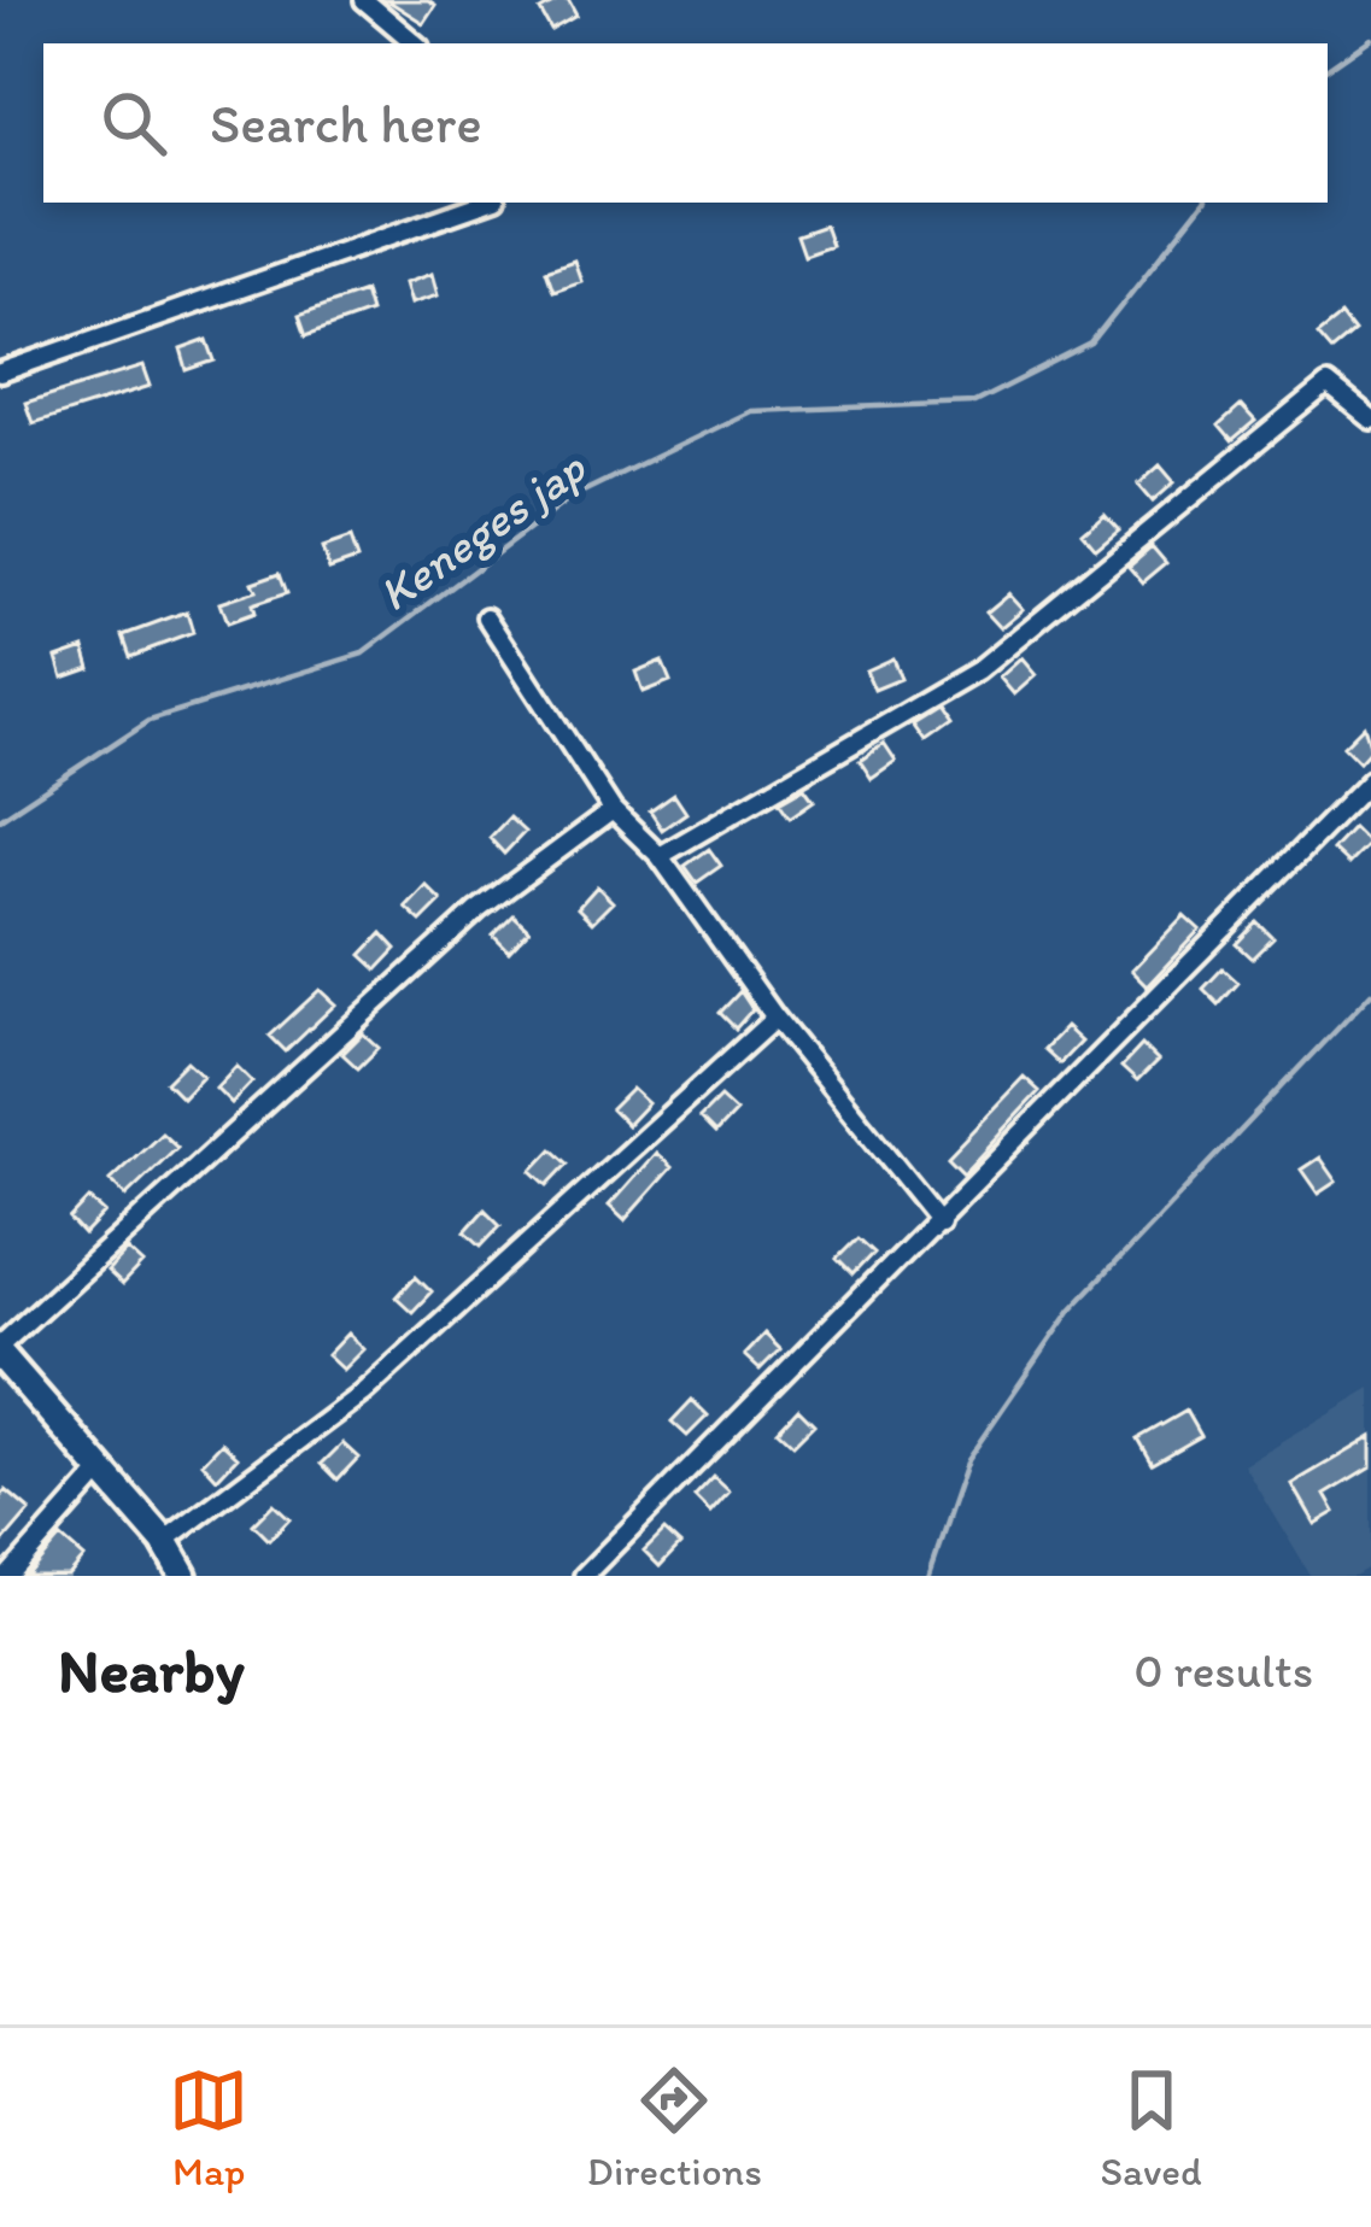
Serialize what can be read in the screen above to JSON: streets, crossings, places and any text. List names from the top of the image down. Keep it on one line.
{"water":["Keneges jap"],"page":{"search":"Search here","heading":["Nearby","0 results"],"nav":["Map","Directions","Saved"]}}
